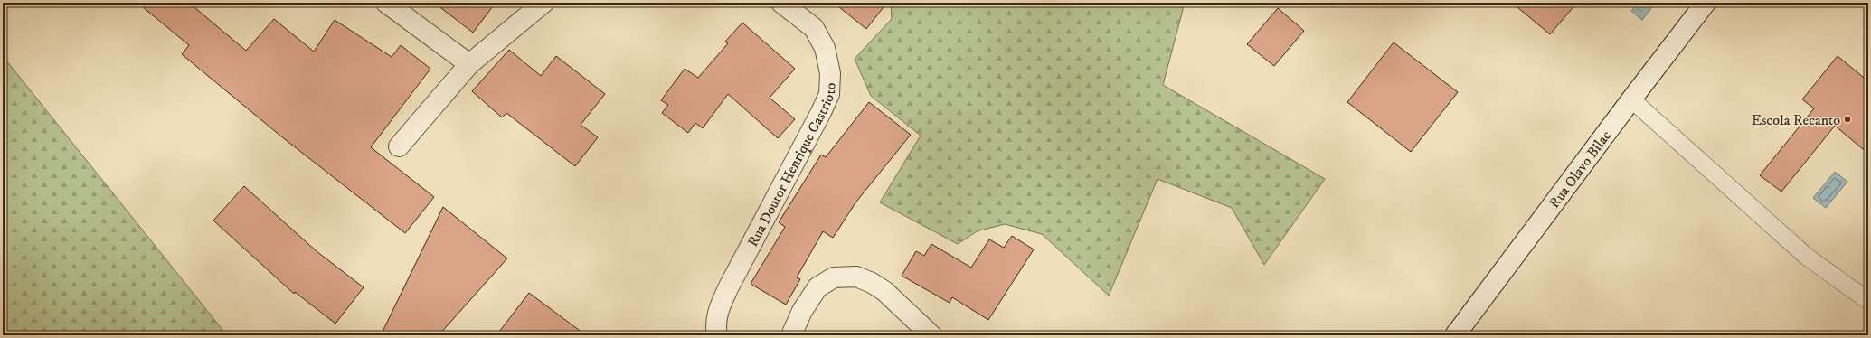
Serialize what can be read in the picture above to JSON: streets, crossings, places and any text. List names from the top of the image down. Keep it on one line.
{"streets":{"street":["Rua Doutor Henrique Castrioto","Rua Olavo Bilac"]},"places":["Escola Recanto"]}
